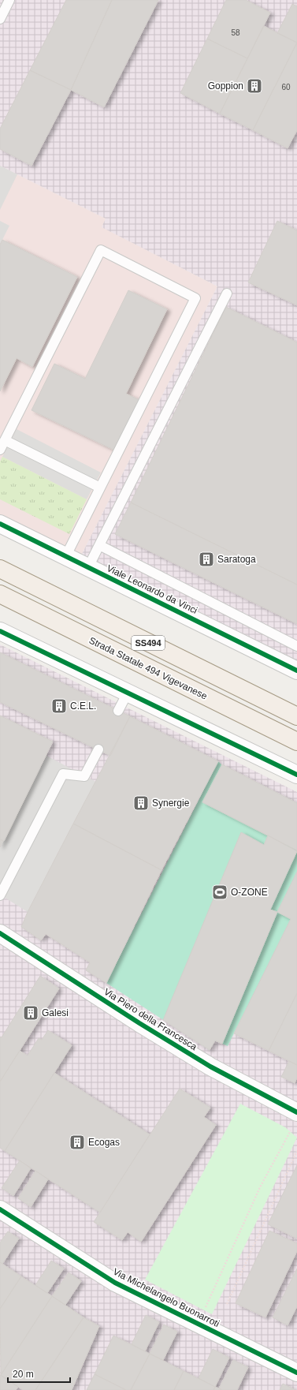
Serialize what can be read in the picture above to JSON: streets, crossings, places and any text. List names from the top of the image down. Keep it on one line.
{"streets":{"main road":["SS494","Strada Statale 494 Vigevanese"],"street":["Viale Leonardo da Vinci","Via Piero della Francesca","Via Michelangelo Buonarroti"]},"places":{"building":["Goppion","Saratoga","C.E.L.","Synergie","Galesi","Ecogas"],"sports":["O-ZONE"]},"house_numbers":["58","60"],"scale_bar":"20 m"}
